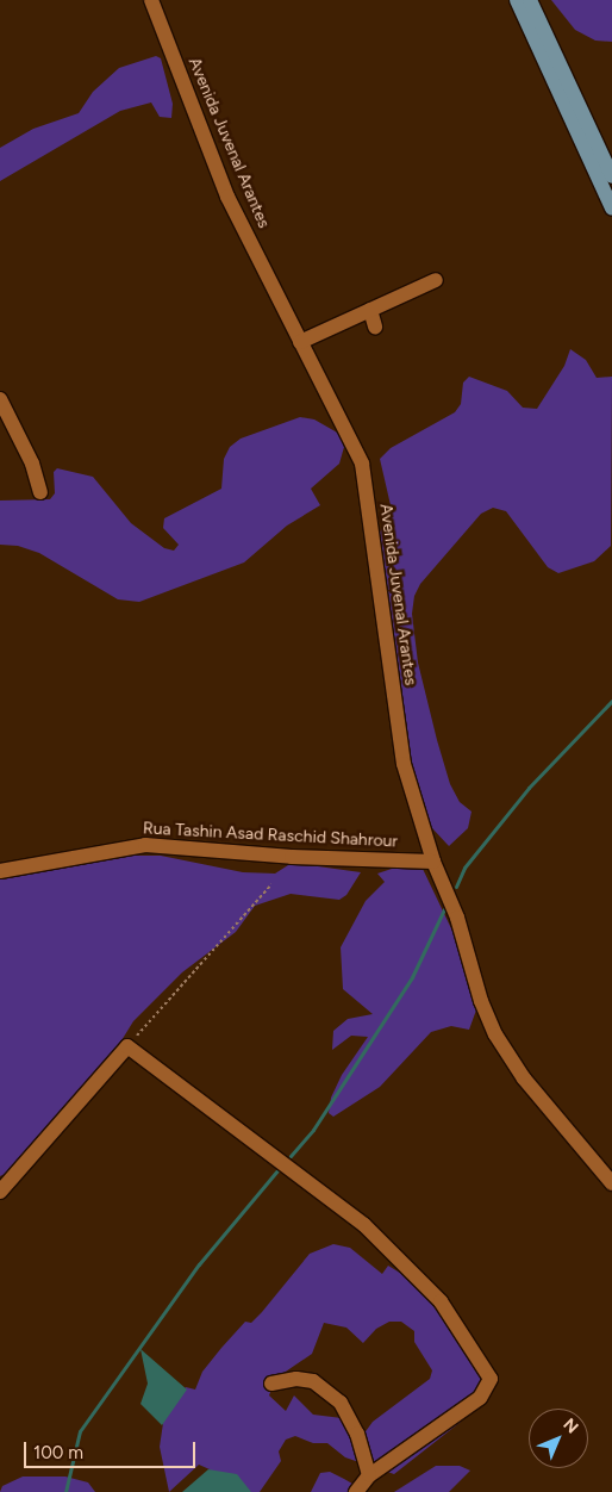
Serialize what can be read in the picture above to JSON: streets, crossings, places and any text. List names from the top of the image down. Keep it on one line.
{"streets":{"street":["Avenida Juvenal Arantes","Rua Tashin Asad Raschid Shahrour"]},"crossings":[["Avenida Juvenal Arantes","Rua Tashin Asad Raschid Shahrour"]],"scale_bar":"100 m","north":"top right"}
